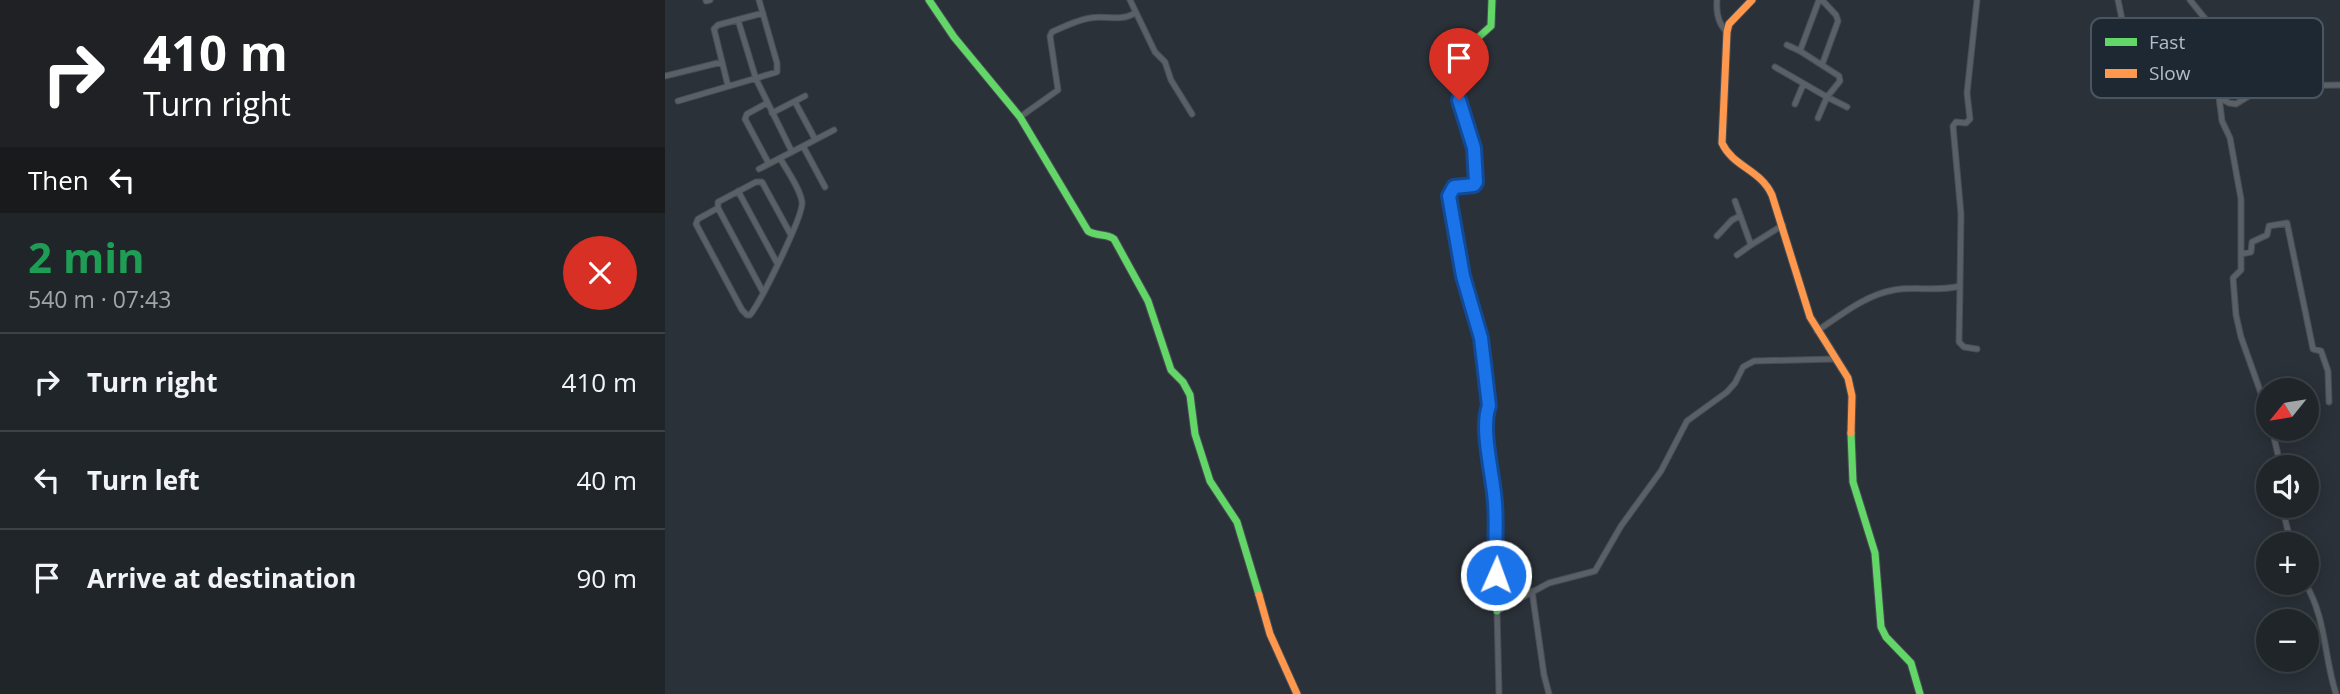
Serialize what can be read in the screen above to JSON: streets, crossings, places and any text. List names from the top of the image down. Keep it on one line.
{"legend":["Fast","Slow"],"north":"bottom left","page":{"turn":["410 m","Turn right"],"then":"Then","heading":["2 min","540 m · 07:43"],"list":[{"name":"Turn right","value":"410 m"},{"name":"Turn left","value":"40 m"},{"name":"Arrive at destination","value":"90 m"}],"map_buttons":["+","−"]}}
